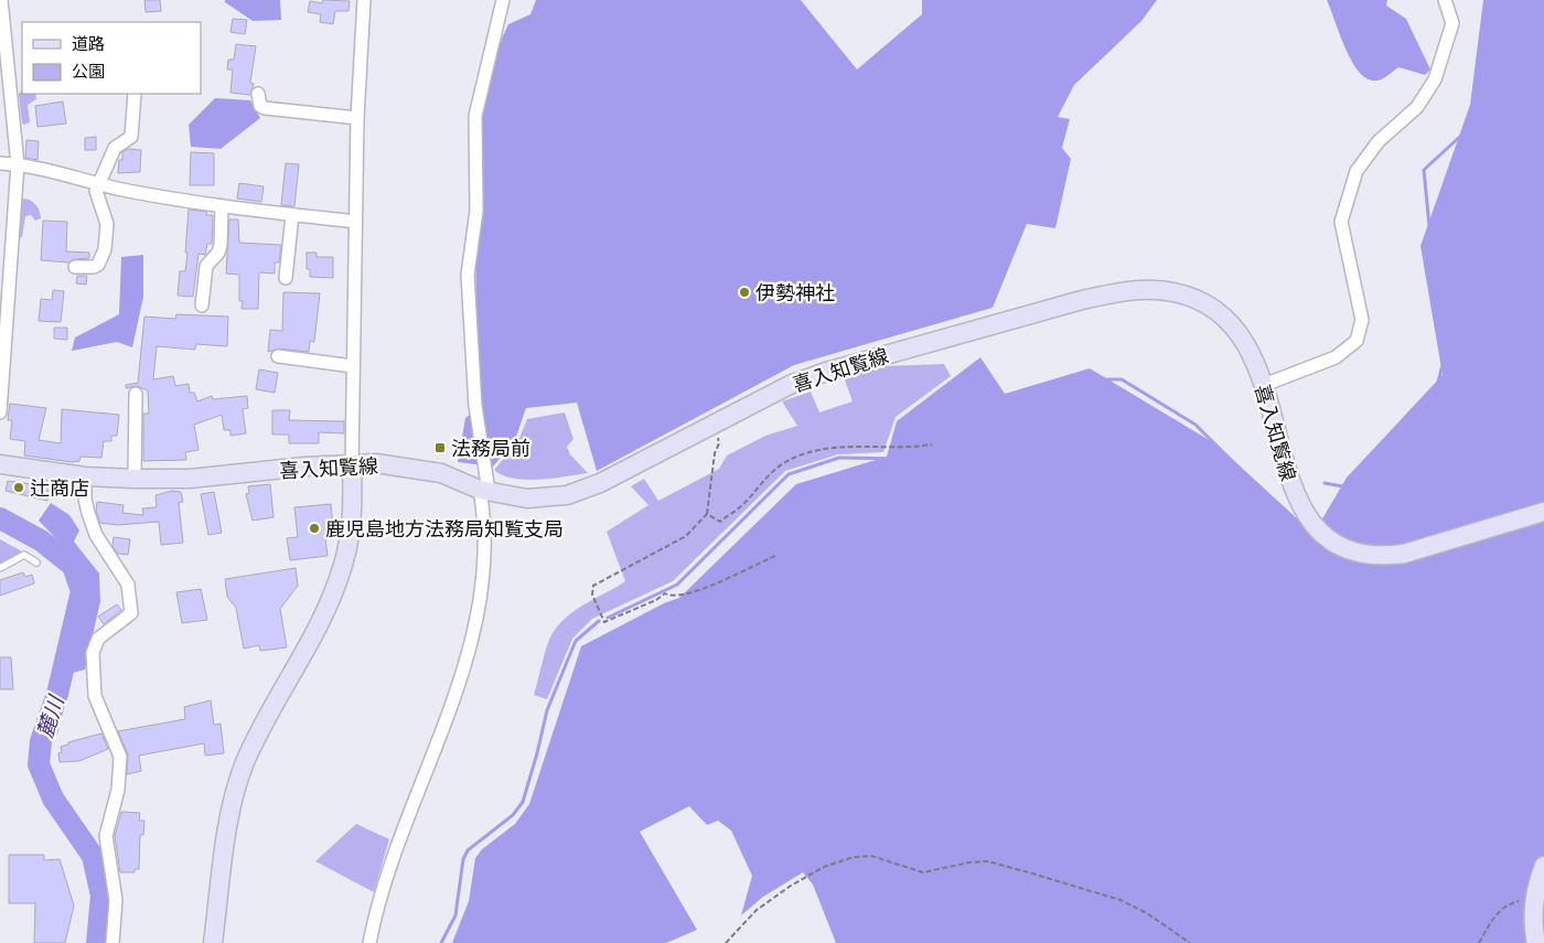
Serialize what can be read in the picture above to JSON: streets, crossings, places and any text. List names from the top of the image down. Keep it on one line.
{"streets":{"main road":["喜入知覧線"]},"water":["麓川"],"places":{"other":["伊勢神社","辻商店","鹿児島地方法務局知覧支局"],"transit":["法務局前"]},"legend":["道路","公園"]}
